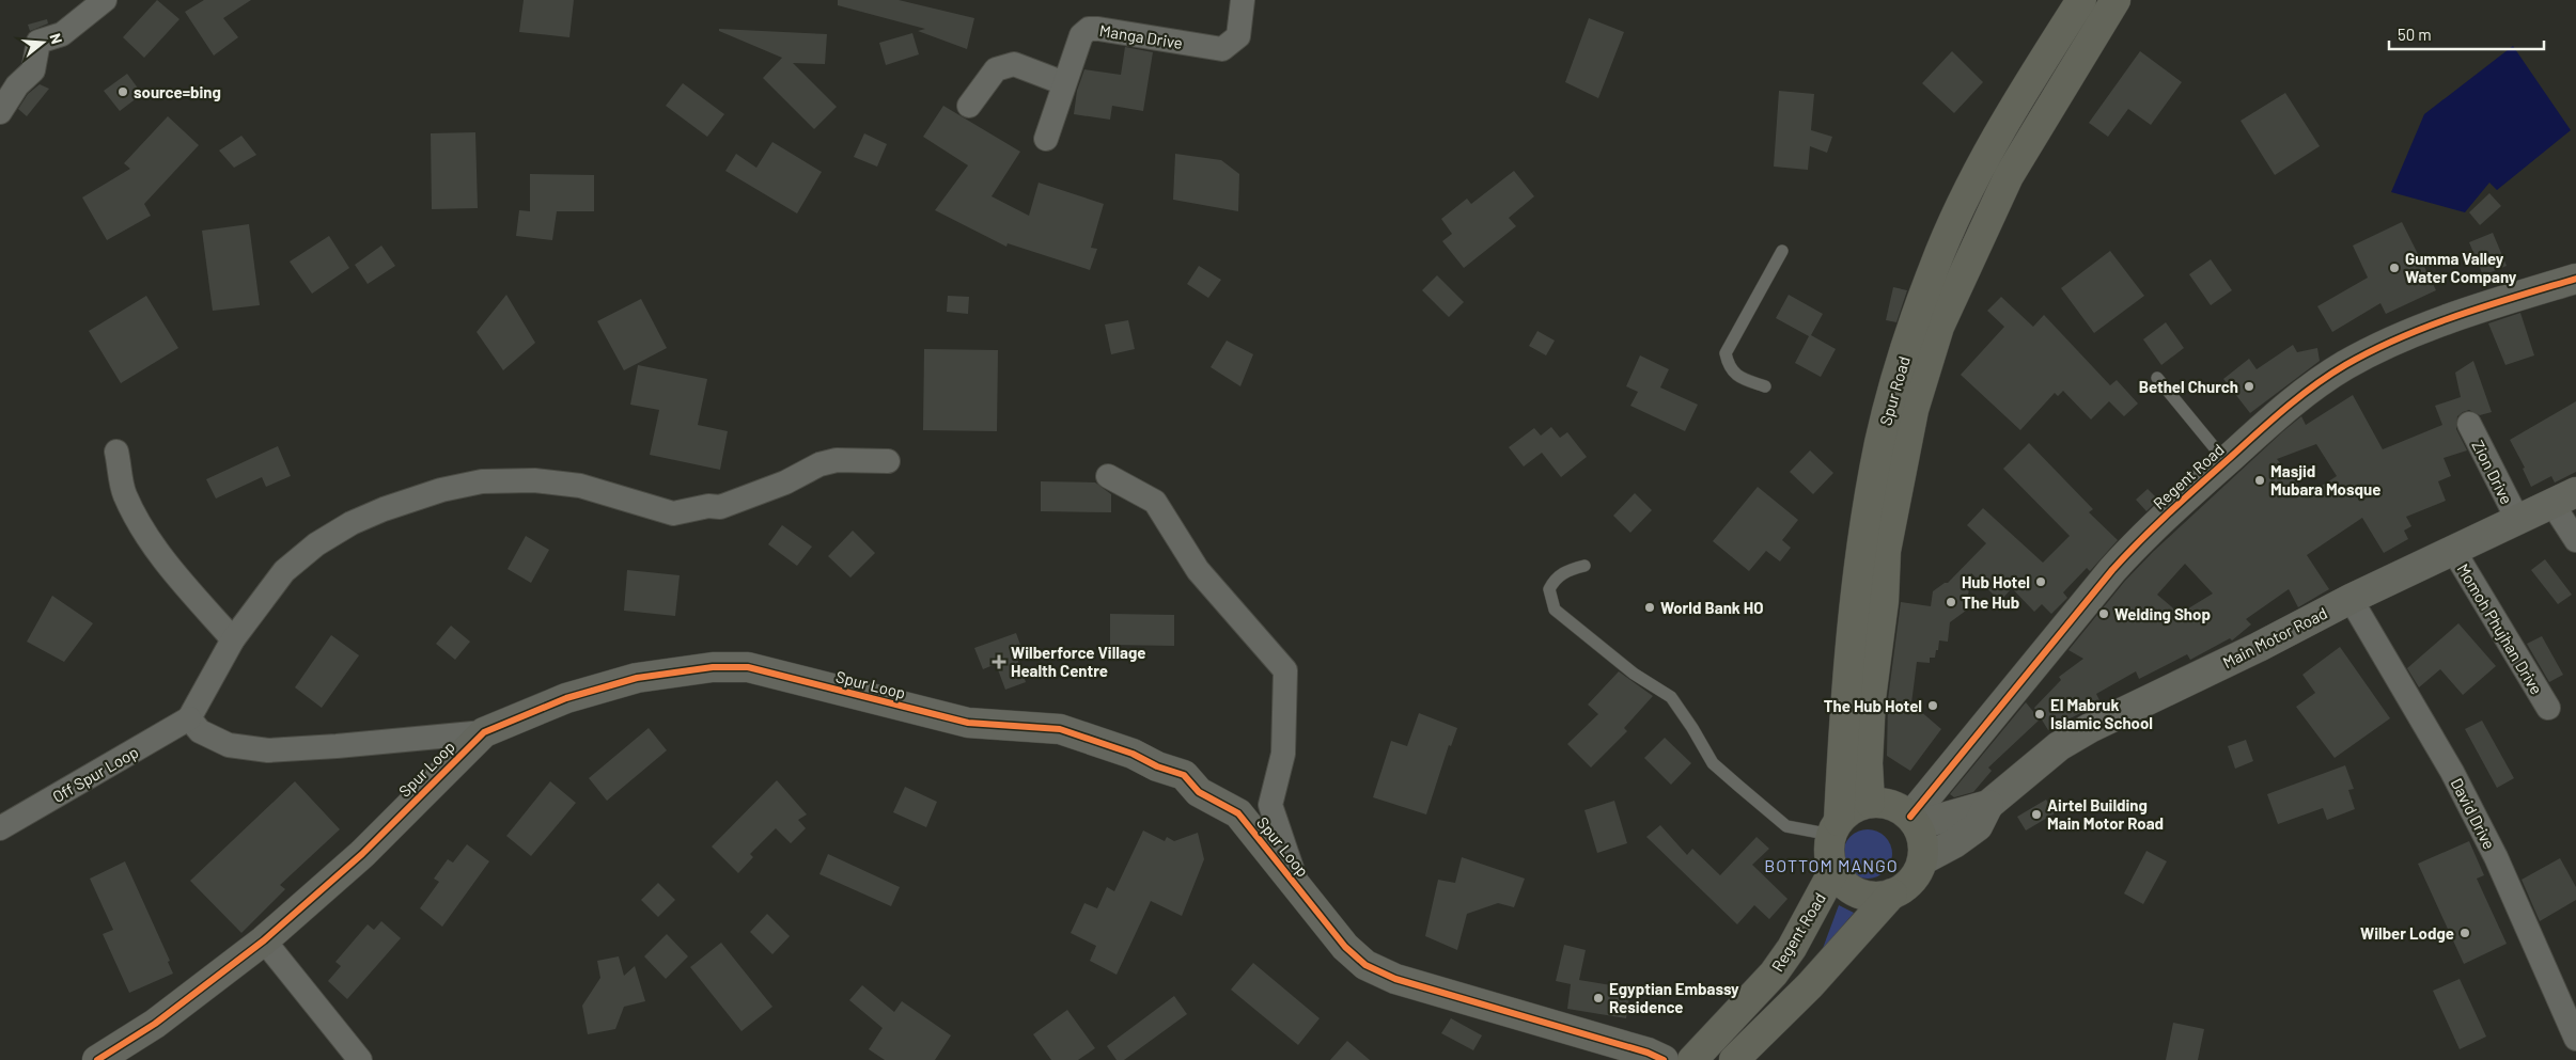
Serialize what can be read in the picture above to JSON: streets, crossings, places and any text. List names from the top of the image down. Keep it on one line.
{"streets":{"main road":["Spur Road","Regent Road"],"street":["Manga Drive","Zion Drive","Momoh Phujhan Drive","Main Motor Road","Spur Loop","Off Spur Loop","David Drive"]},"crossings":[["Spur Road","Regent Road"],["Spur Road","Main Motor Road"],["Zion Drive","Main Motor Road"],["Regent Road","Main Motor Road"],["Momoh Phujhan Drive","Main Motor Road"],["Main Motor Road","David Drive"]],"districts":["BOTTOM MANGO"],"places":{"other":["source=bing","Gumma Valley Water Company","Bethel Church","Masjid Mubara Mosque","Hub Hotel","The Hub","World Bank HO","Welding Shop","The Hub Hotel","El Mabruk Islamic School","Airtel Building Main Motor Road","Wilber Lodge","Egyptian Embassy Residence"],"health":["Wilberforce Village Health Centre"]},"scale_bar":"50 m","north":"right"}
